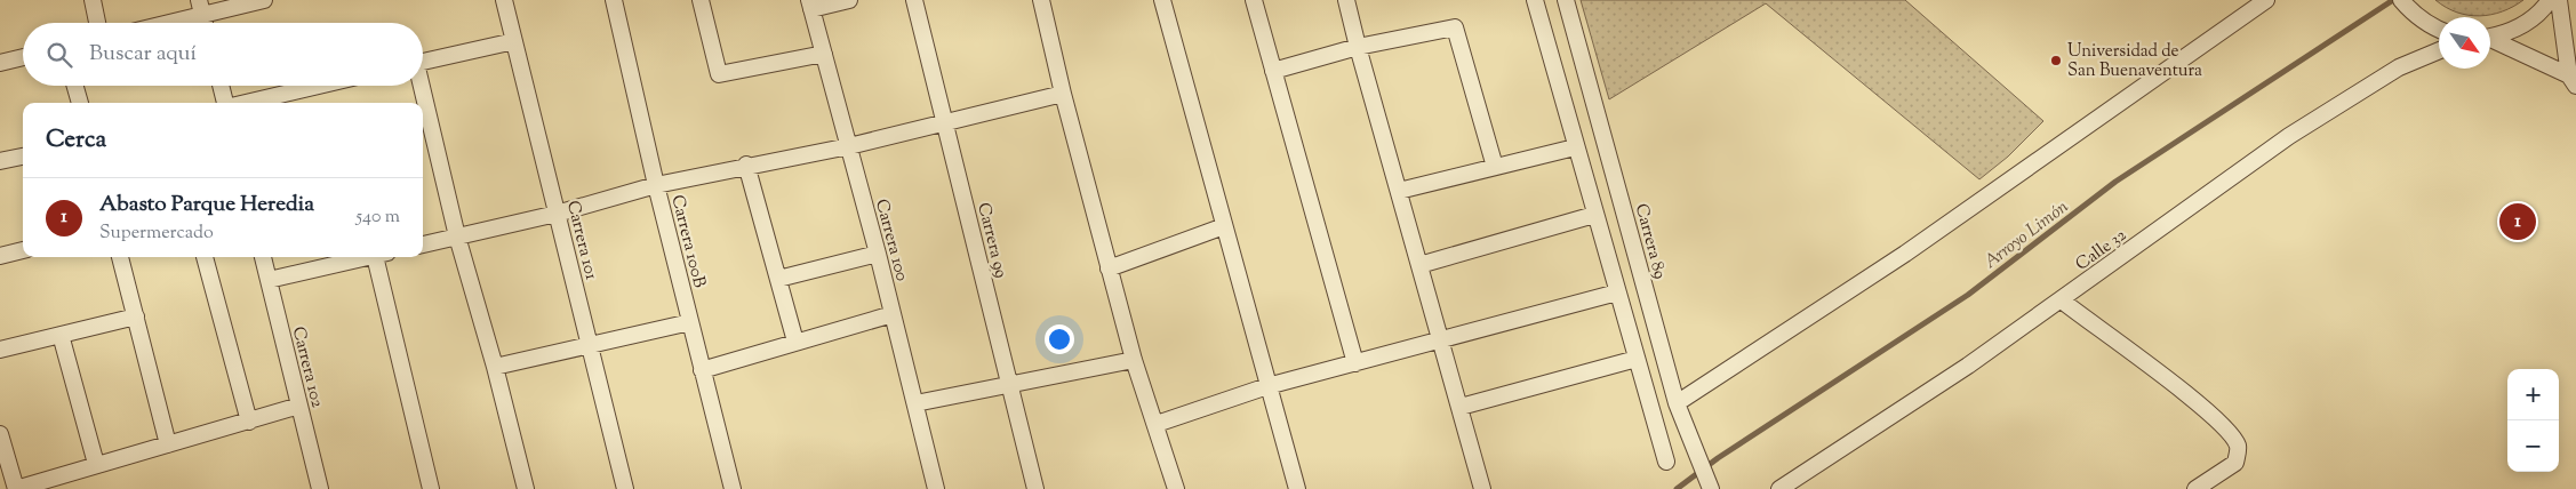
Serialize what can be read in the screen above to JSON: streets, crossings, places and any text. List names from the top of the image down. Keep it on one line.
{"streets":{"street":["Carrera 101","Carrera 100","Carrera 99","Carrera 100B","Carrera 89","Calle 32","Carrera 102"]},"water":["Arroyo Limón"],"places":["Universidad de San Buenaventura"],"north":"bottom right","page":{"search":"Buscar aquí","heading":"Cerca","list":[{"mark":"1","name":"Abasto Parque Heredia","note":"Supermercado","value":"540 m"}],"pins":"1","map_buttons":["+","−"]}}
